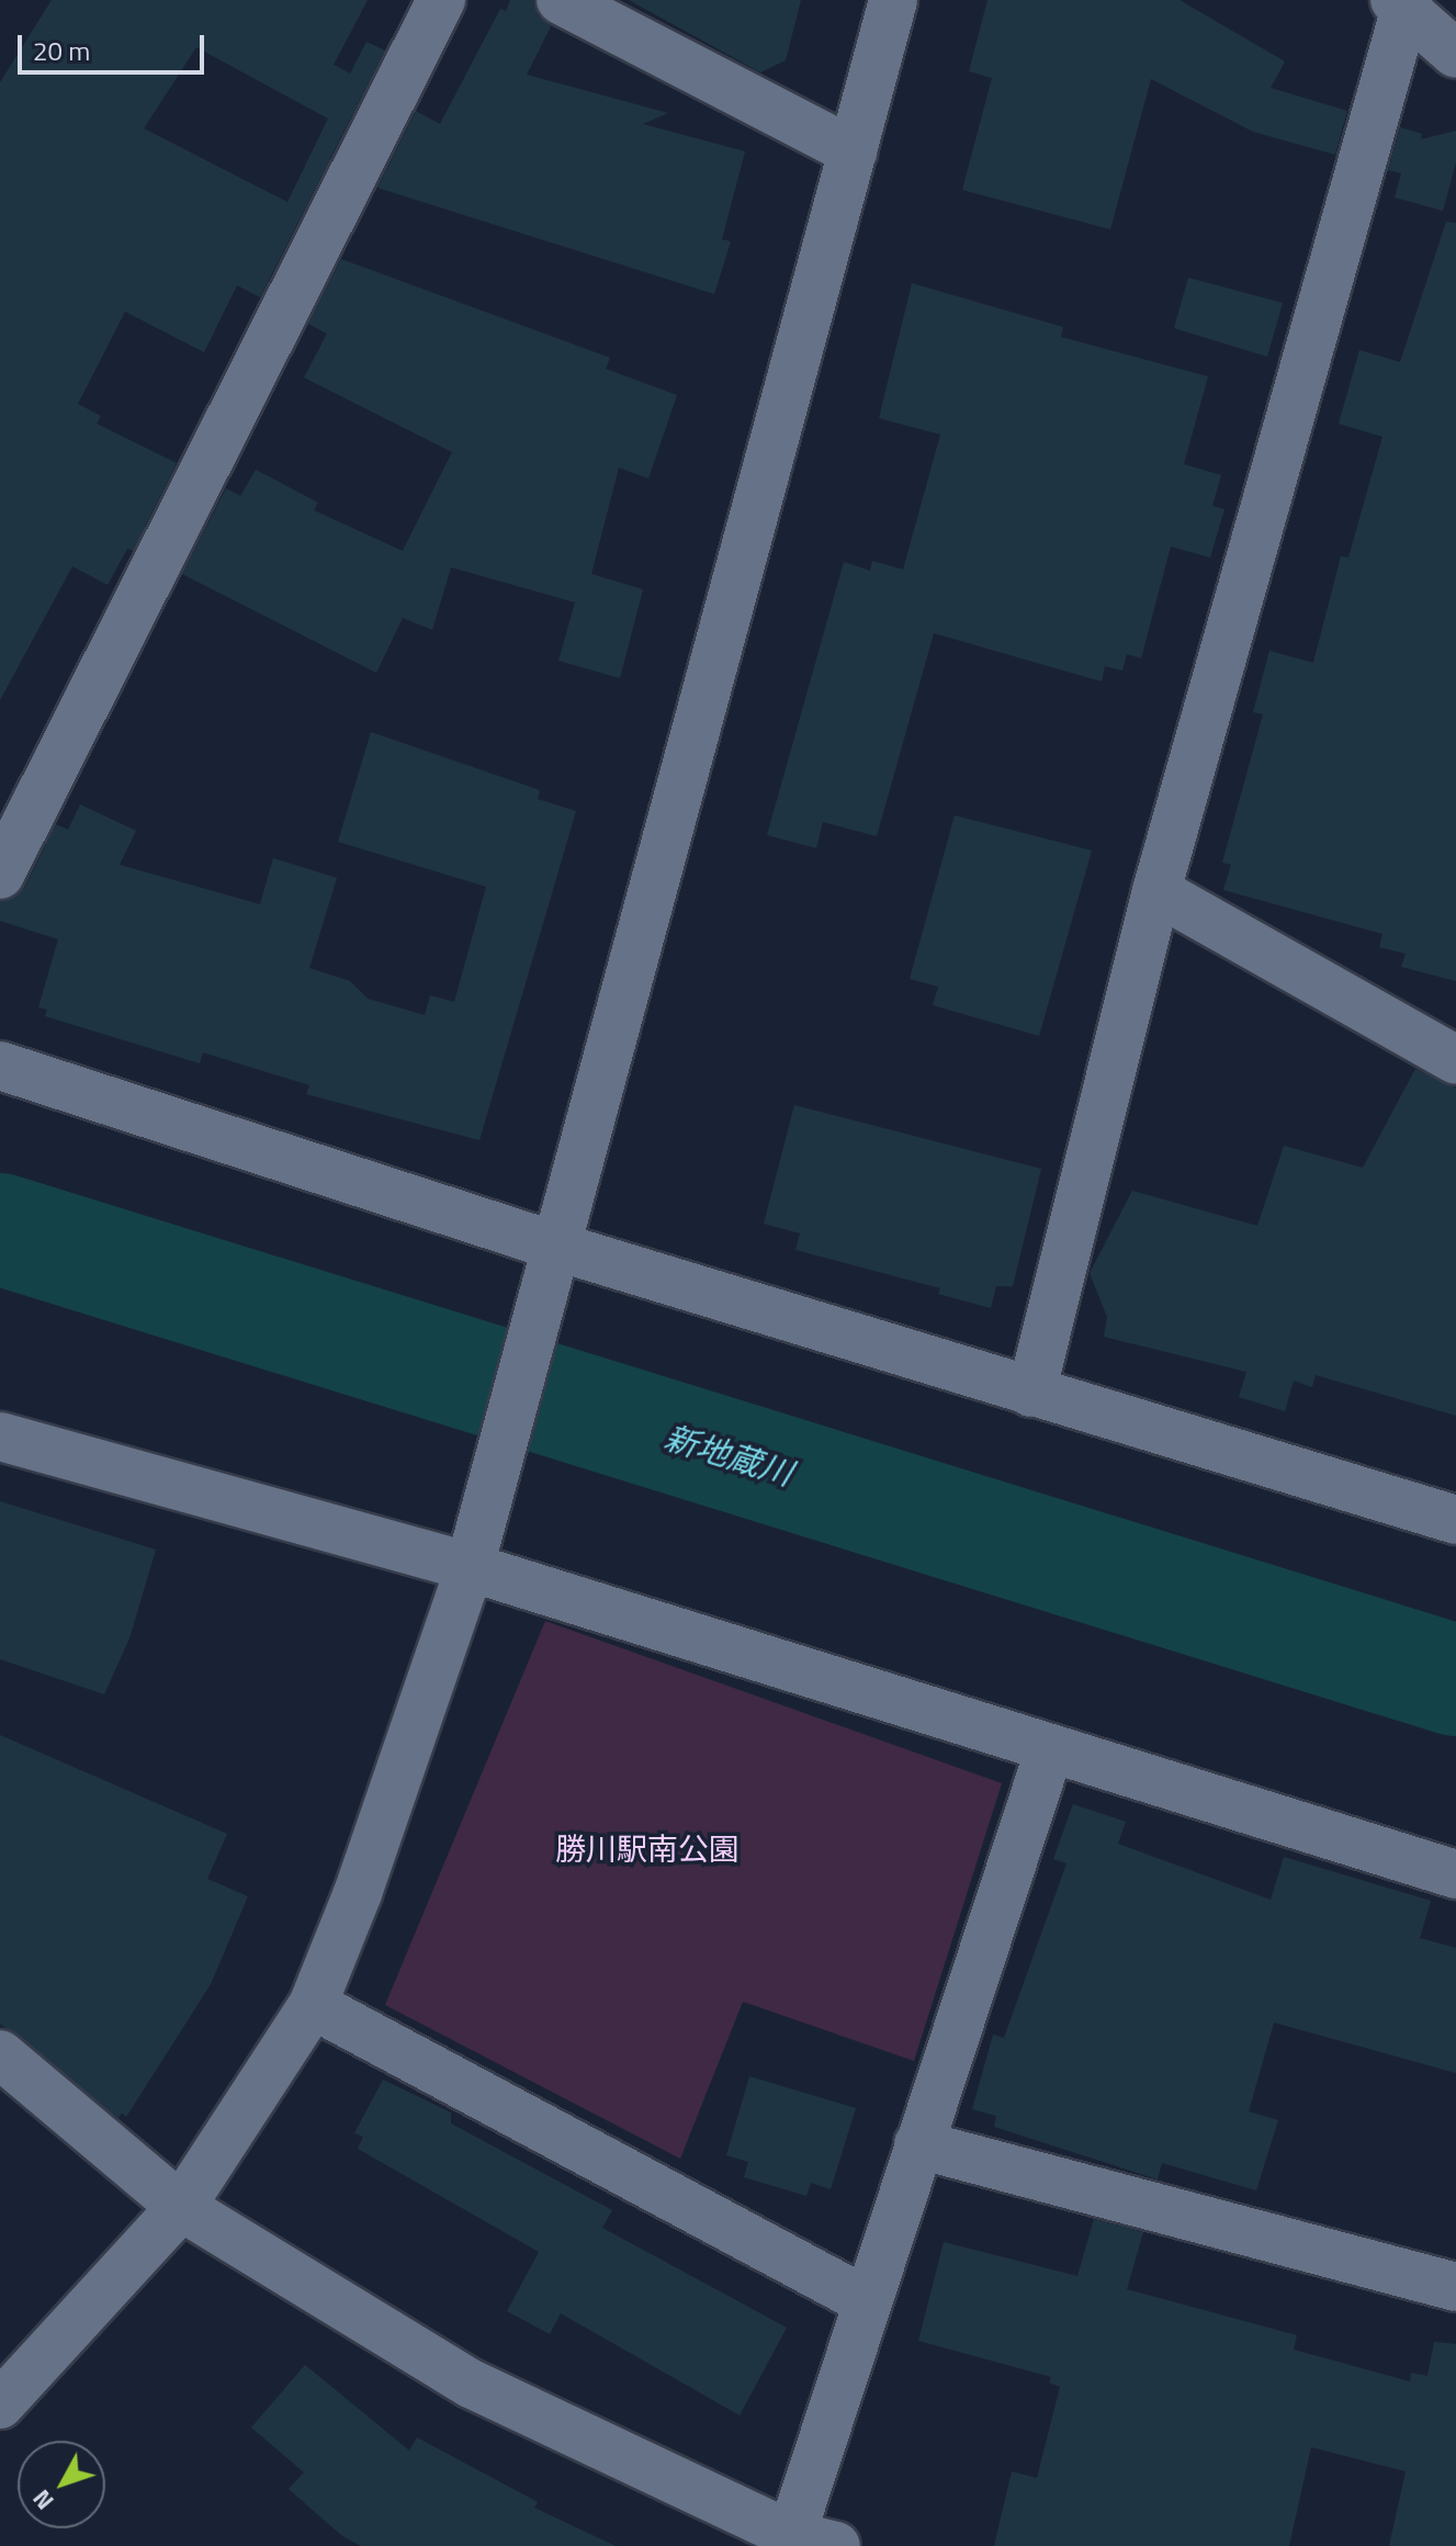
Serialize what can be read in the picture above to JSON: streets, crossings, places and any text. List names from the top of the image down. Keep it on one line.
{"water":["新地蔵川"],"parks":["勝川駅南公園"],"scale_bar":"20 m","north":"bottom left"}
